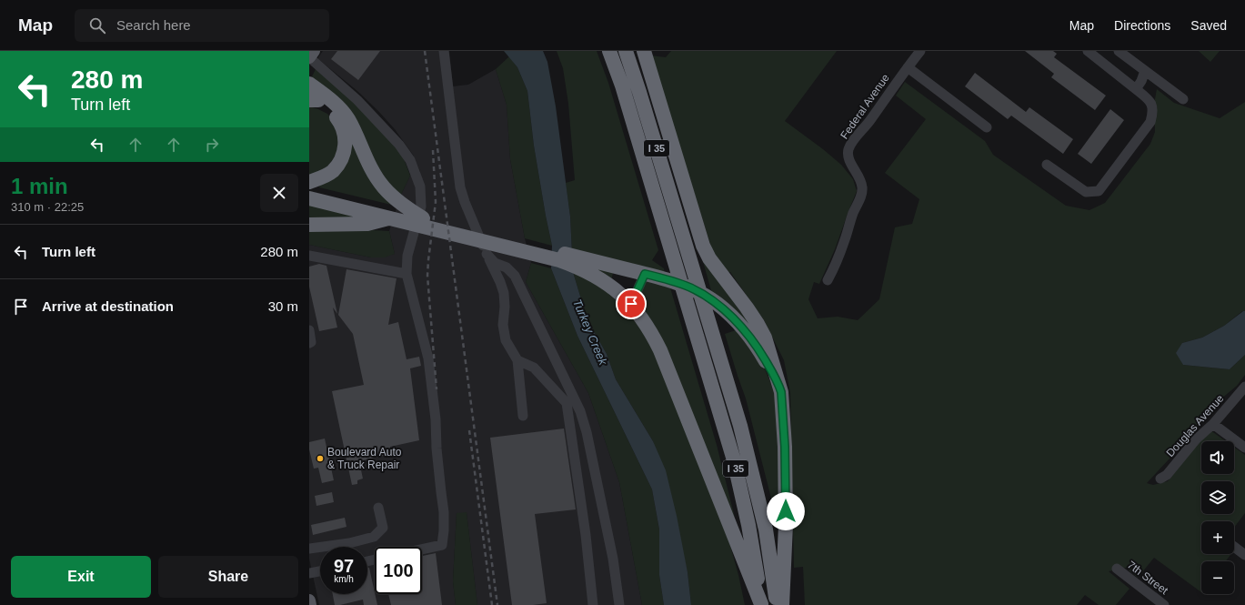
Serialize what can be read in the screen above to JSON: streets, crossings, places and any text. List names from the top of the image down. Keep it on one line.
{"streets":{"highway":["I 35"],"street":["Federal Avenue","Douglas Avenue","7th Street"]},"water":["Turkey Creek"],"places":["Boulevard Auto & Truck Repair"],"page":{"header":"Map","search":"Search here","nav":["Map","Directions","Saved"],"turn":["280 m","Turn left"],"heading":["1 min","310 m · 22:25"],"list":[{"name":"Turn left","value":"280 m"},{"name":"Arrive at destination","value":"30 m"}],"map_buttons":["+","−"],"speed":"97 km/h","limit":"100","buttons":["Exit","Share"]}}
